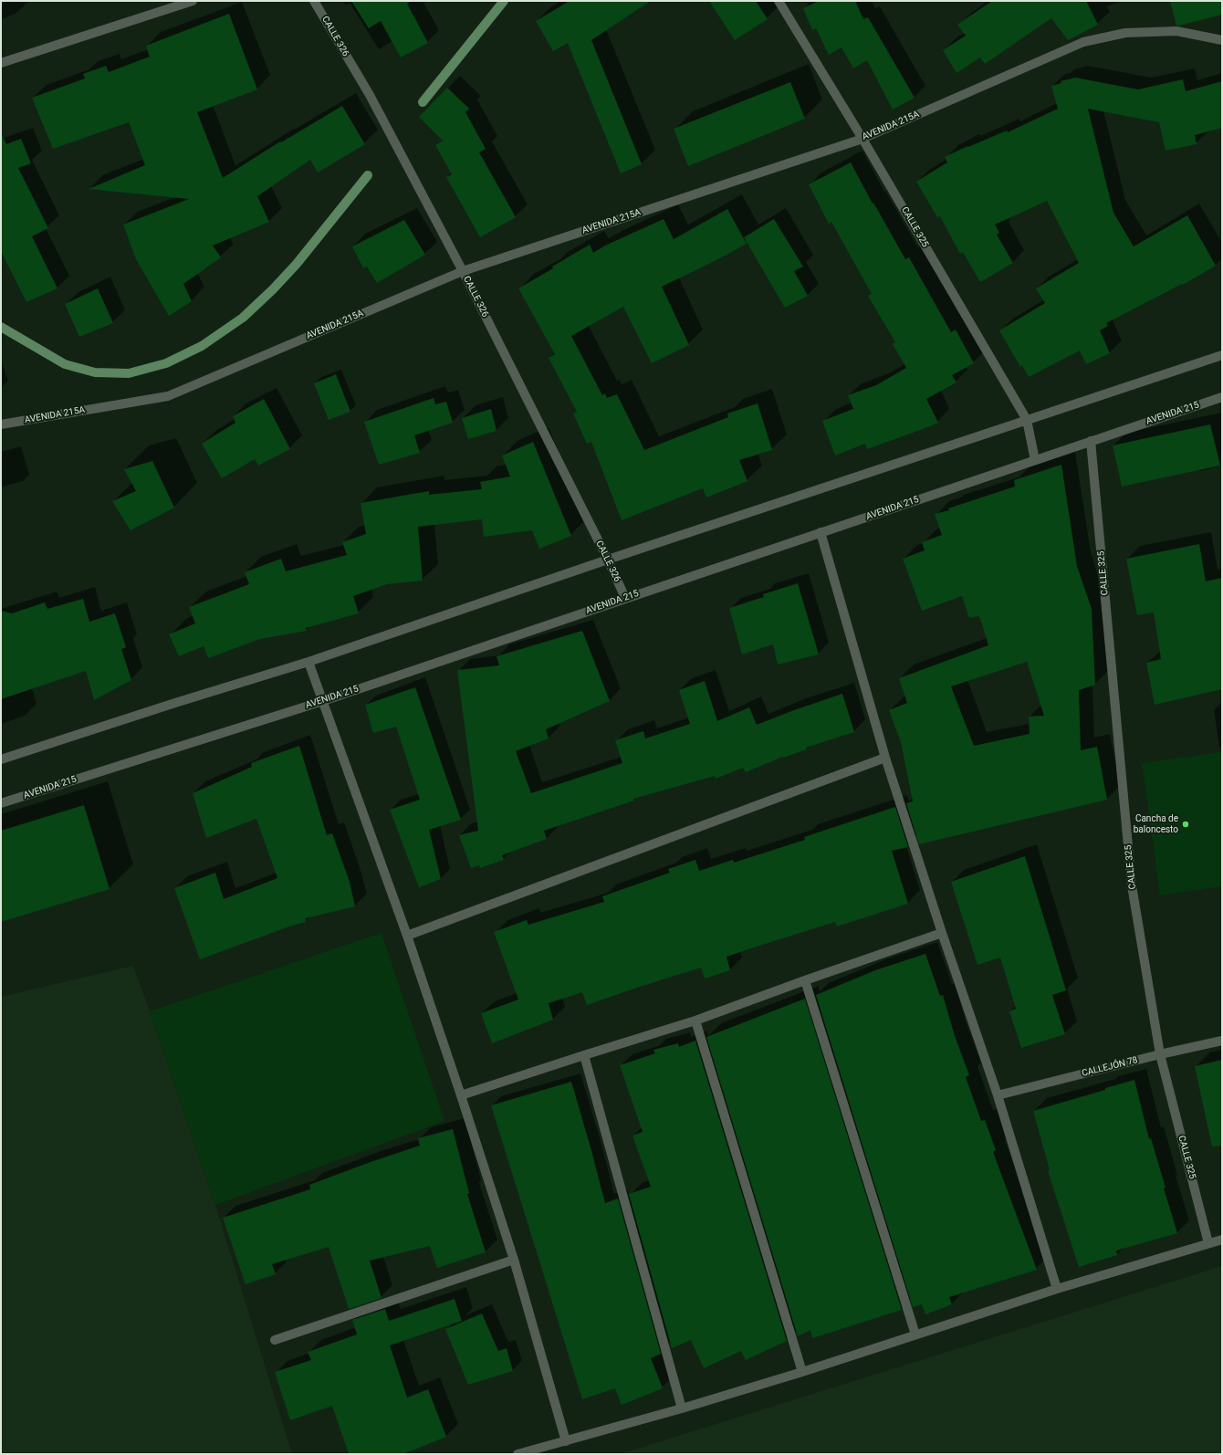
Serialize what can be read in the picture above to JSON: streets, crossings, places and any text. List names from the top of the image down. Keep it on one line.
{"streets":{"street":["CALLE 326","AVENIDA 215A","CALLE 325","AVENIDA 215","CALLEJÓN 78"]},"crossings":[["CALLE 326","AVENIDA 215A"],["CALLE 326","AVENIDA 215"],["AVENIDA 215A","CALLE 325"],["CALLE 325","AVENIDA 215"],["CALLE 325","CALLEJÓN 78"]],"places":["Cancha de baloncesto"]}
